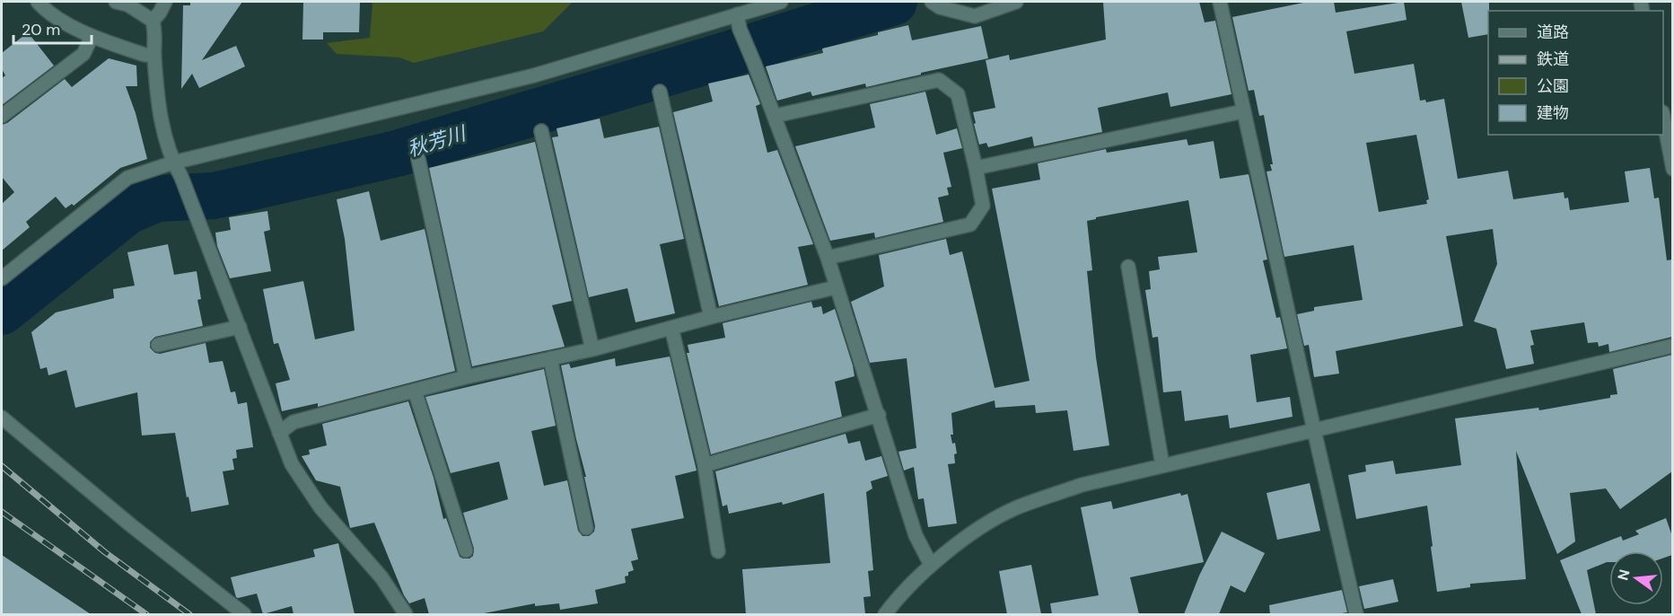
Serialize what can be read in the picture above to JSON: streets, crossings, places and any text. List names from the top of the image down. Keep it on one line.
{"water":["秋芳川"],"legend":["道路","鉄道","公園","建物"],"scale_bar":"20 m","north":"left"}
